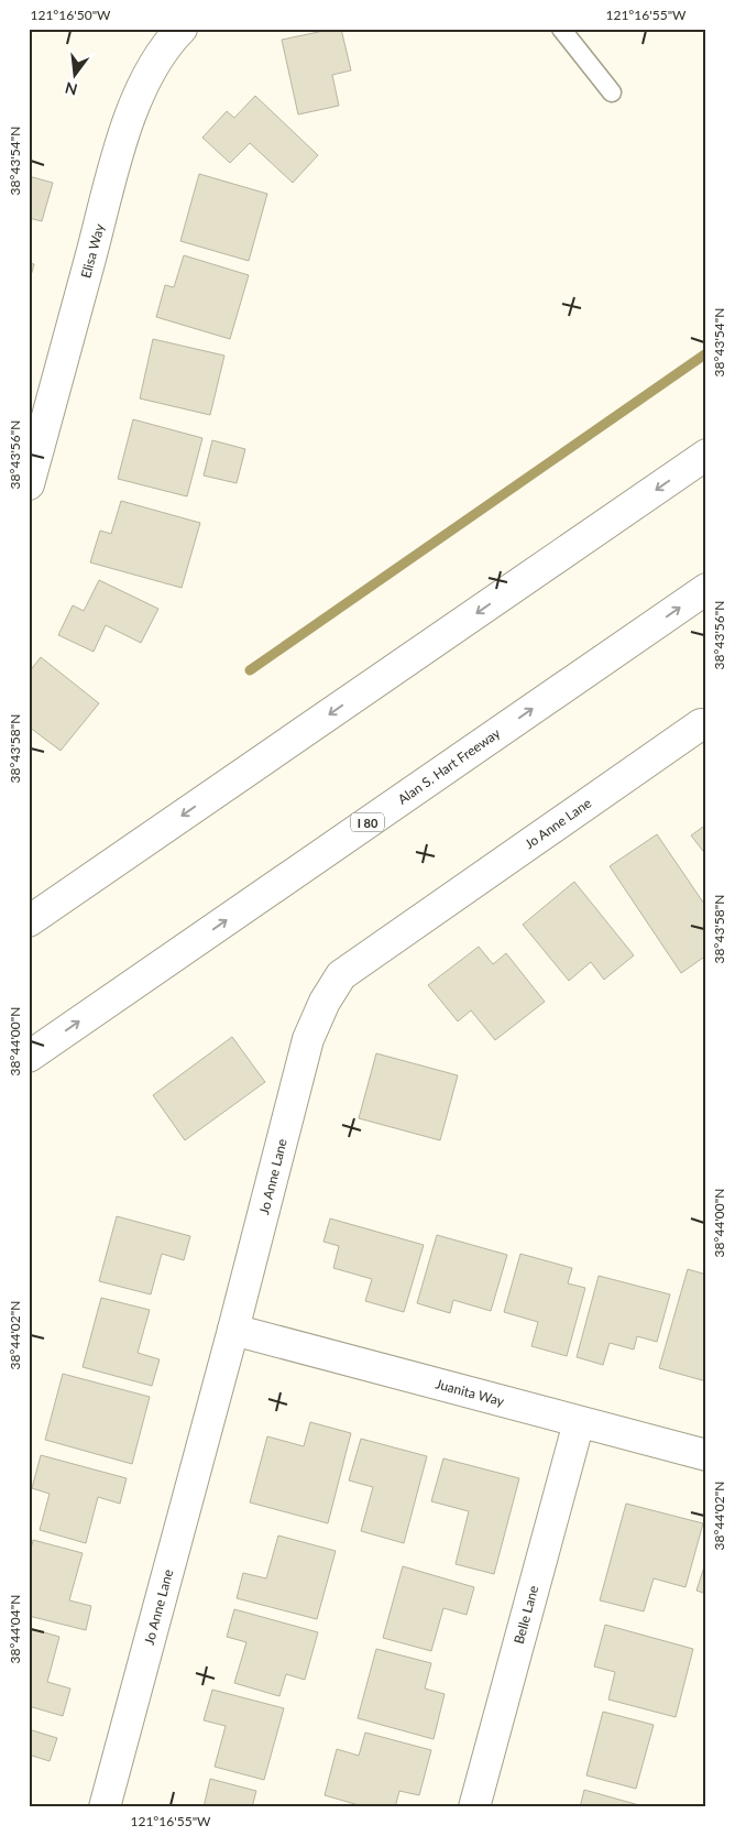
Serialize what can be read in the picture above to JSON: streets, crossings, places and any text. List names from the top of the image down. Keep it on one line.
{"streets":{"main road":["Elisa Way","Alan S. Hart Freeway","I 80","Jo Anne Lane","Juanita Way","Belle Lane"]},"crossings":[["Jo Anne Lane","Juanita Way"],["Juanita Way","Belle Lane"]],"north":"bottom","coordinates":["121°16'50\"W","121°16'55\"W","38°43'54\"N","38°43'56\"N","38°43'58\"N","38°44'00\"N","38°44'02\"N","38°44'04\"N"]}
